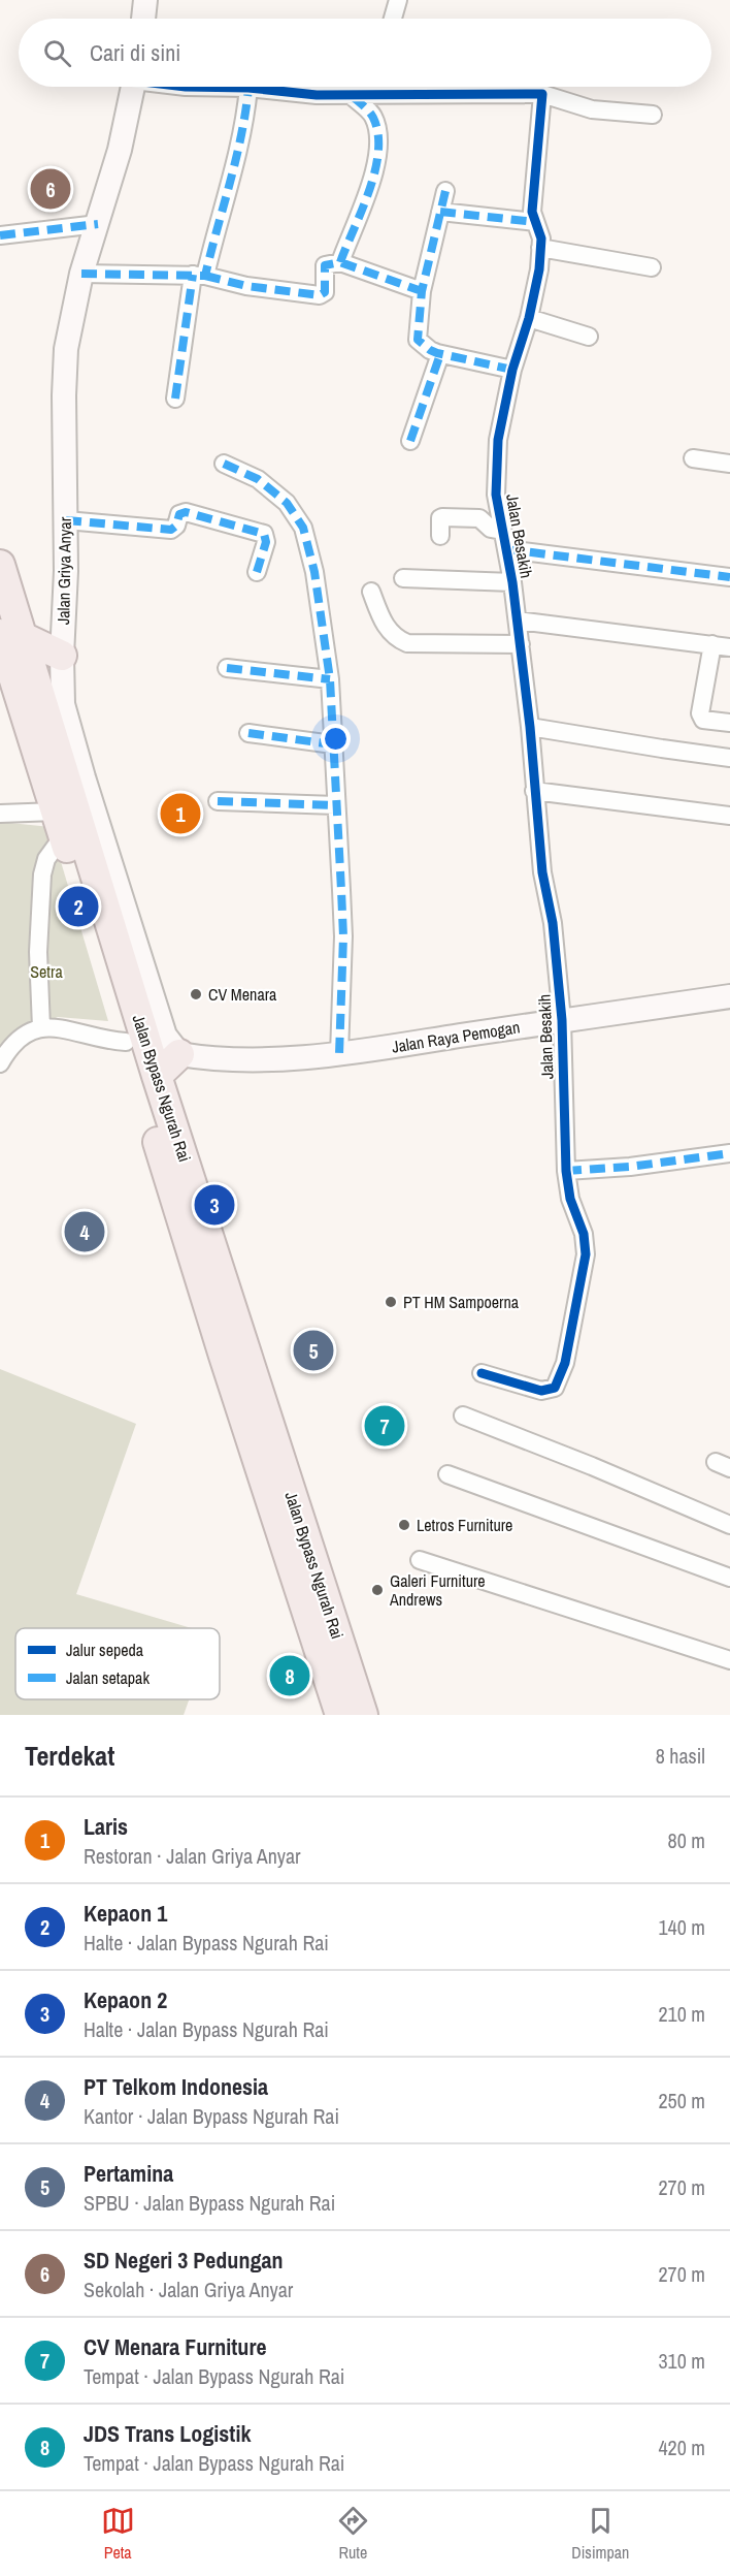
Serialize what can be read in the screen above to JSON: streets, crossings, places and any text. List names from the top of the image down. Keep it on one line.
{"streets":{"highway":["Jalan Bypass Ngurah Rai"],"street":["Jalan Besakih","Jalan Griya Anyar","Jalan Raya Pemogan"]},"crossings":[["Jalan Besakih","Jalan Raya Pemogan"],["Jalan Griya Anyar","Jalan Raya Pemogan"]],"parks":["Setra"],"places":["CV Menara","PT HM Sampoerna","Letros Furniture","Galeri Furniture Andrews"],"legend":["Jalur sepeda","Jalan setapak"],"page":{"search":"Cari di sini","pins":["6","1","2","3","4","5","7","8"],"heading":["Terdekat","8 hasil"],"list":[{"mark":"1","name":"Laris","note":"Restoran · Jalan Griya Anyar","value":"80 m"},{"mark":"2","name":"Kepaon 1","note":"Halte · Jalan Bypass Ngurah Rai","value":"140 m"},{"mark":"3","name":"Kepaon 2","note":"Halte · Jalan Bypass Ngurah Rai","value":"210 m"},{"mark":"4","name":"PT Telkom Indonesia","note":"Kantor · Jalan Bypass Ngurah Rai","value":"250 m"},{"mark":"5","name":"Pertamina","note":"SPBU · Jalan Bypass Ngurah Rai","value":"270 m"},{"mark":"6","name":"SD Negeri 3 Pedungan","note":"Sekolah · Jalan Griya Anyar","value":"270 m"},{"mark":"7","name":"CV Menara Furniture","note":"Tempat · Jalan Bypass Ngurah Rai","value":"310 m"},{"mark":"8","name":"JDS Trans Logistik","note":"Tempat · Jalan Bypass Ngurah Rai","value":"420 m"}],"nav":["Peta","Rute","Disimpan"]}}
